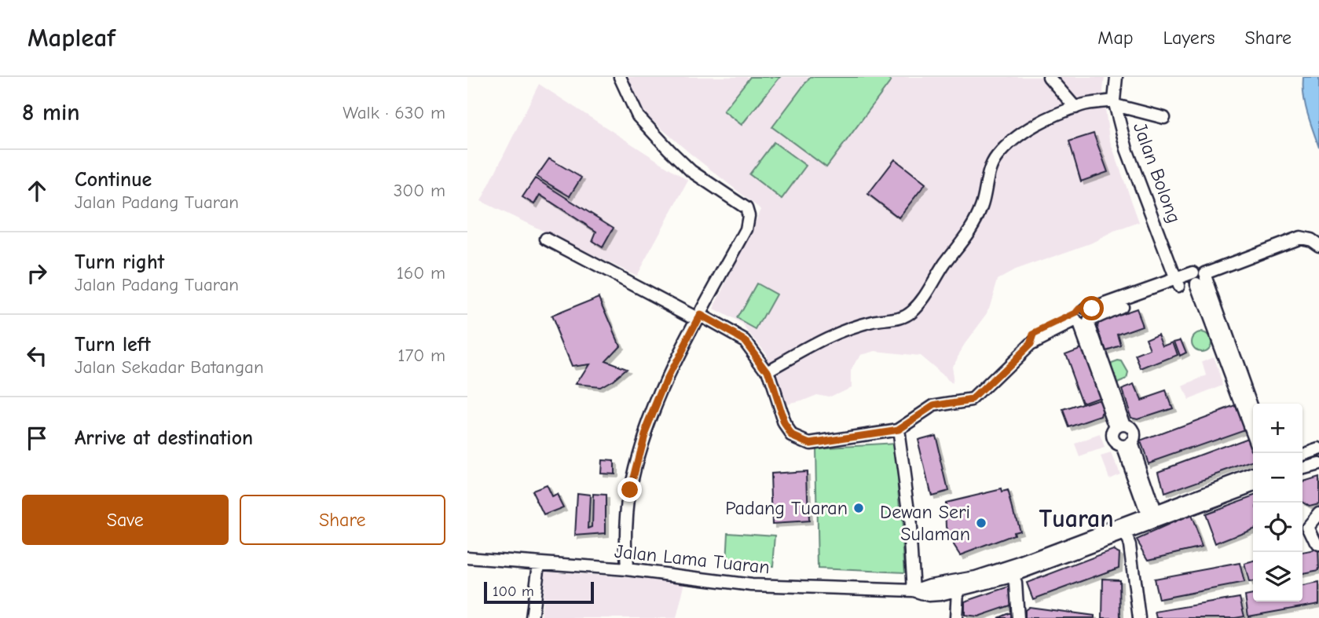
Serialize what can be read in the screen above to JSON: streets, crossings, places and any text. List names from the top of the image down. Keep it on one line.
{"streets":{"street":["Jalan Bolong","Jalan Lama Tuaran"]},"districts":["Tuaran"],"places":["Padang Tuaran","Dewan Seri Sulaman"],"scale_bar":"100 m","page":{"header":"Mapleaf","nav":["Map","Layers","Share"],"heading":["8 min","Walk · 630 m"],"list":[["Continue","Jalan Padang Tuaran","300 m"],["Turn right","Jalan Padang Tuaran","160 m"],["Turn left","Jalan Sekadar Batangan","170 m"],"Arrive at destination"],"map_buttons":["+","−"],"buttons":["Save","Share"],"scale":"100 m"}}
